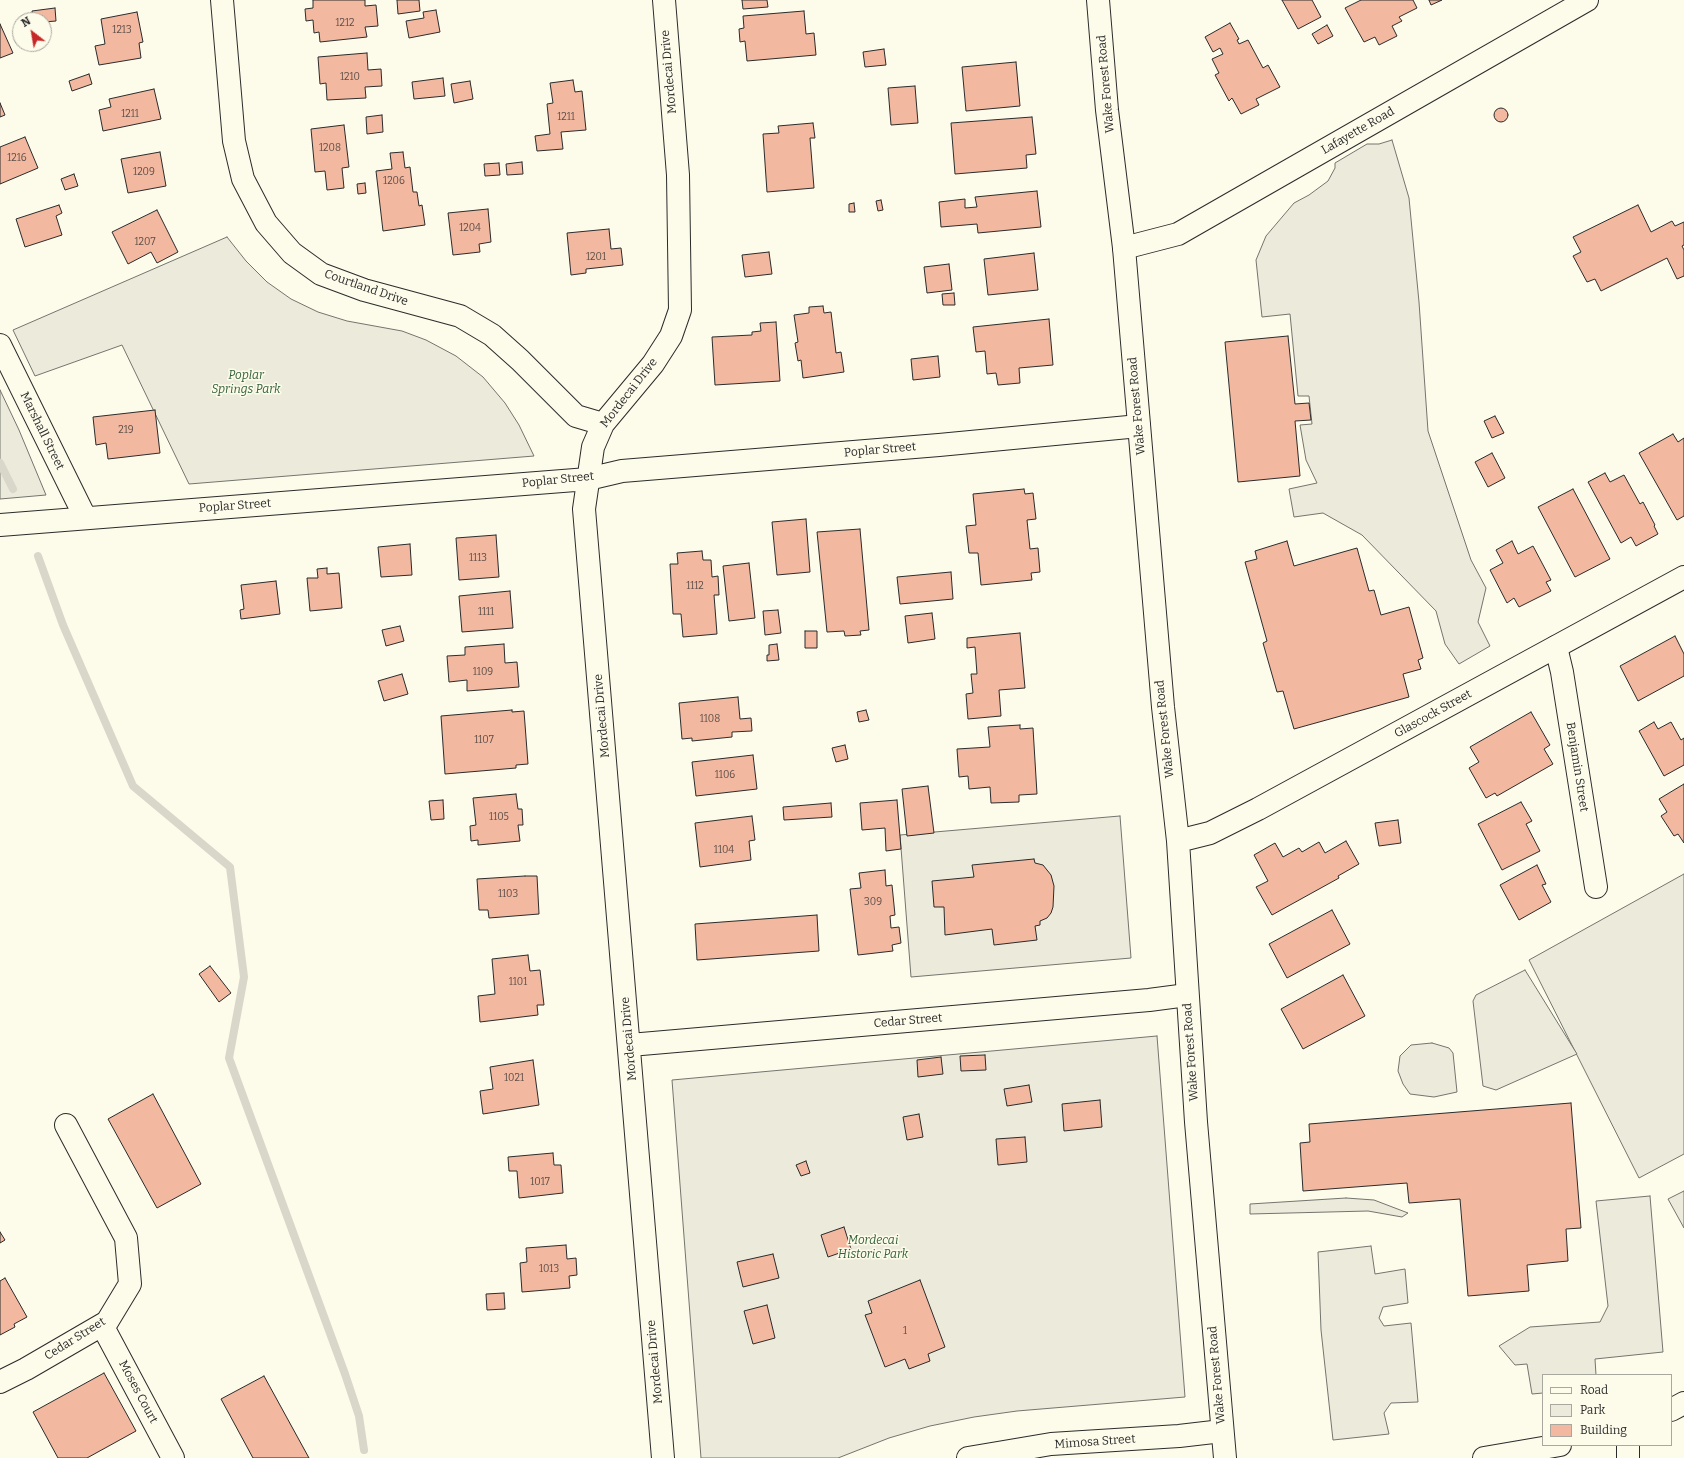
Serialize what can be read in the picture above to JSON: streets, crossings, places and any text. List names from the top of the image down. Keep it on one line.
{"streets":{"street":["Mordecai Drive","Wake Forest Road","Lafayette Road","Courtland Drive","Marshall Street","Poplar Street","Glascock Street","Benjamin Street","Cedar Street","Moses Court","Mimosa Street"]},"crossings":[["Mordecai Drive","Courtland Drive"],["Mordecai Drive","Poplar Street"],["Mordecai Drive","Cedar Street"],["Wake Forest Road","Lafayette Road"],["Wake Forest Road","Poplar Street"],["Wake Forest Road","Glascock Street"],["Wake Forest Road","Cedar Street"],["Wake Forest Road","Mimosa Street"],["Marshall Street","Poplar Street"],["Glascock Street","Benjamin Street"],["Cedar Street","Moses Court"]],"parks":["Poplar Springs Park","Mordecai Historic Park"],"house_numbers":["1212","1213","1210","1211","1211","1208","1216","1209","1206","1204","1207","1201","219","1113","1112","1111","1109","1108","1107","1106","1105","1104","1103","309","1101","1021","1017","1013","1"],"legend":["Road","Park","Building"],"north":"top left"}
